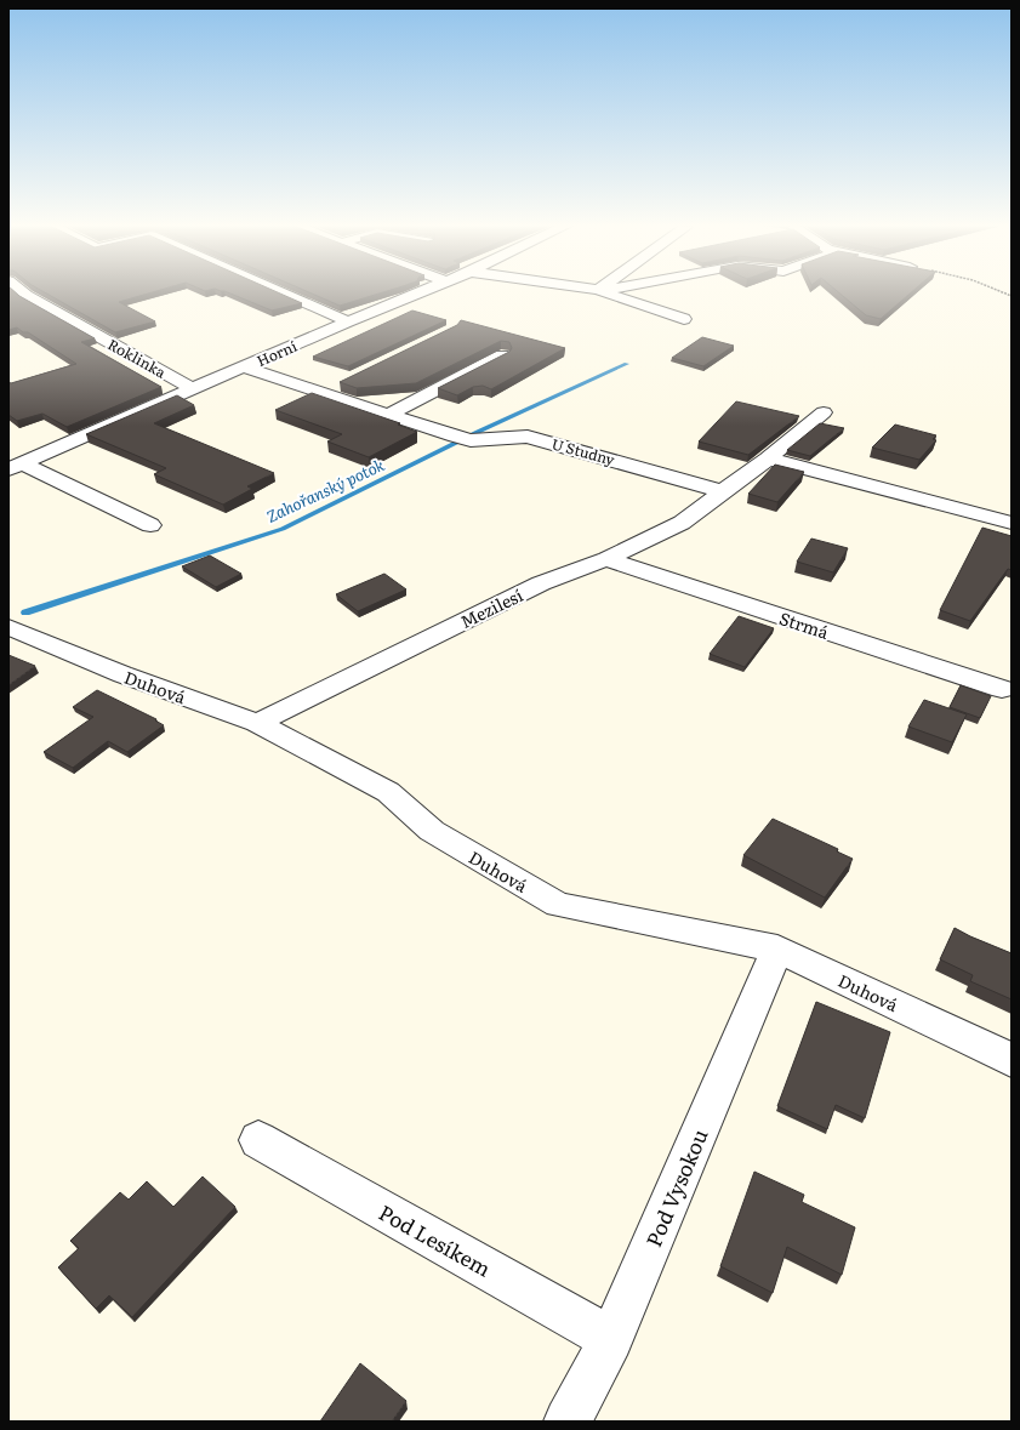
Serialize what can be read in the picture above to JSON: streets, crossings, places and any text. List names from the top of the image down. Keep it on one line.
{"streets":{"street":["Horní","Roklinka","U Studny","Mezilesí","Strmá","Duhová","Pod Vysokou","Pod Lesíkem"]},"crossings":[["Horní","Roklinka"],["Horní","U Studny"],["U Studny","Mezilesí"],["Mezilesí","Strmá"],["Mezilesí","Duhová"],["Duhová","Pod Vysokou"],["Pod Vysokou","Pod Lesíkem"]],"water":["Zahořanský potok"]}
